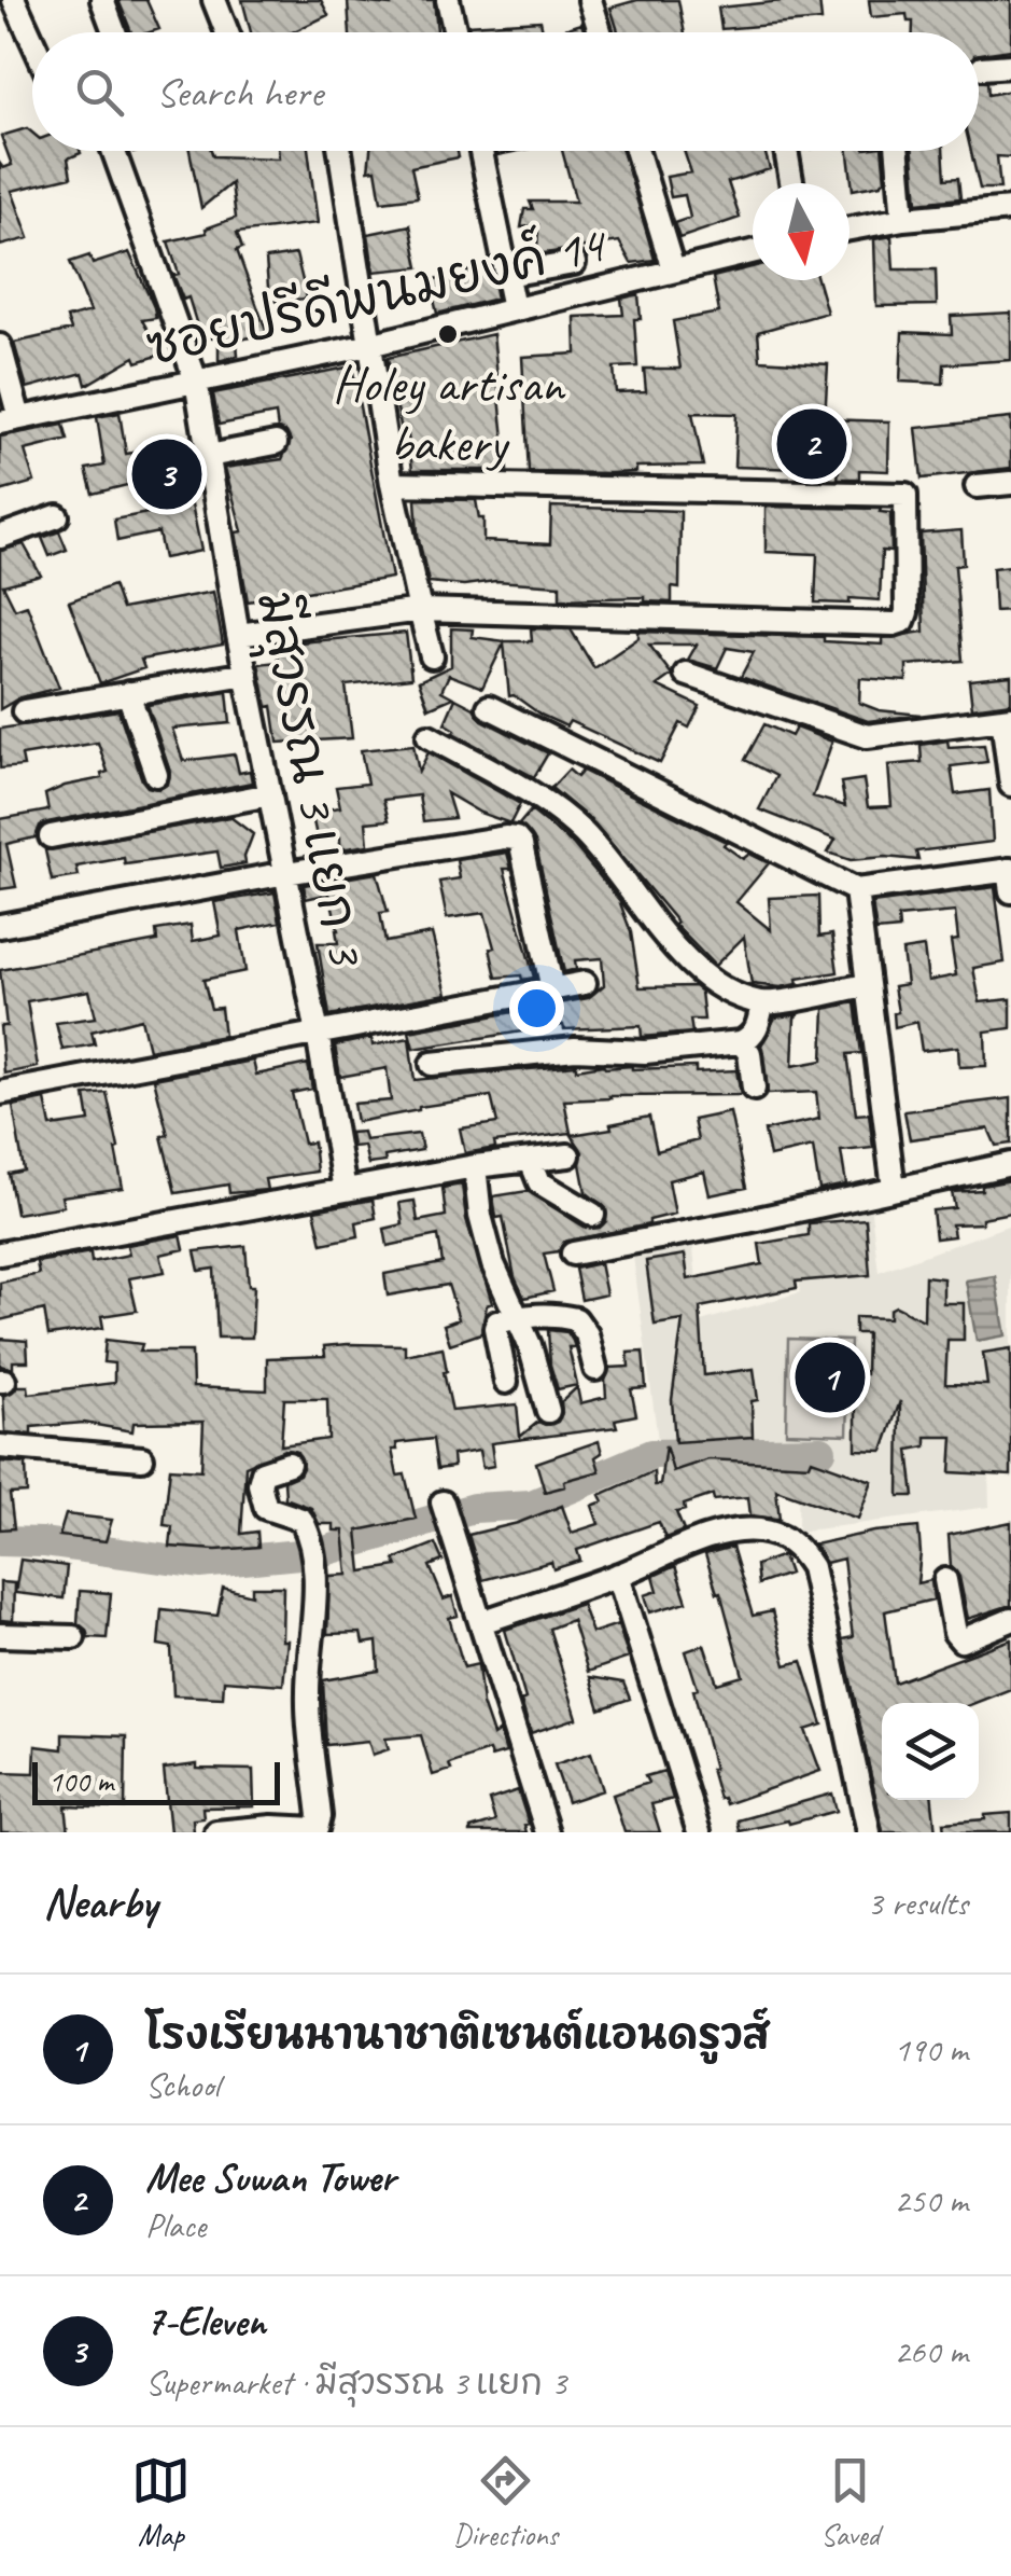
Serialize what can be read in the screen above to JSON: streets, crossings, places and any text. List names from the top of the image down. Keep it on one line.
{"streets":{"street":["ซอยปรีดีพนมยงค์ 14","มีสุวรรณ 3 แยก 3"]},"crossings":[["ซอยปรีดีพนมยงค์ 14","มีสุวรรณ 3 แยก 3"]],"places":["Holey artisan bakery"],"scale_bar":"100 m","north":"bottom","page":{"search":"Search here","pins":["2","3","1"],"scale":"100 m","heading":["Nearby","3 results"],"list":[{"mark":"1","name":"โรงเรียนนานาชาติเซนต์แอนดรูวส์","note":"School","value":"190 m"},{"mark":"2","name":"Mee Suwan Tower","note":"Place","value":"250 m"},{"mark":"3","name":"7-Eleven","note":"Supermarket · มีสุวรรณ 3 แยก 3","value":"260 m"}],"nav":["Map","Directions","Saved"]}}
